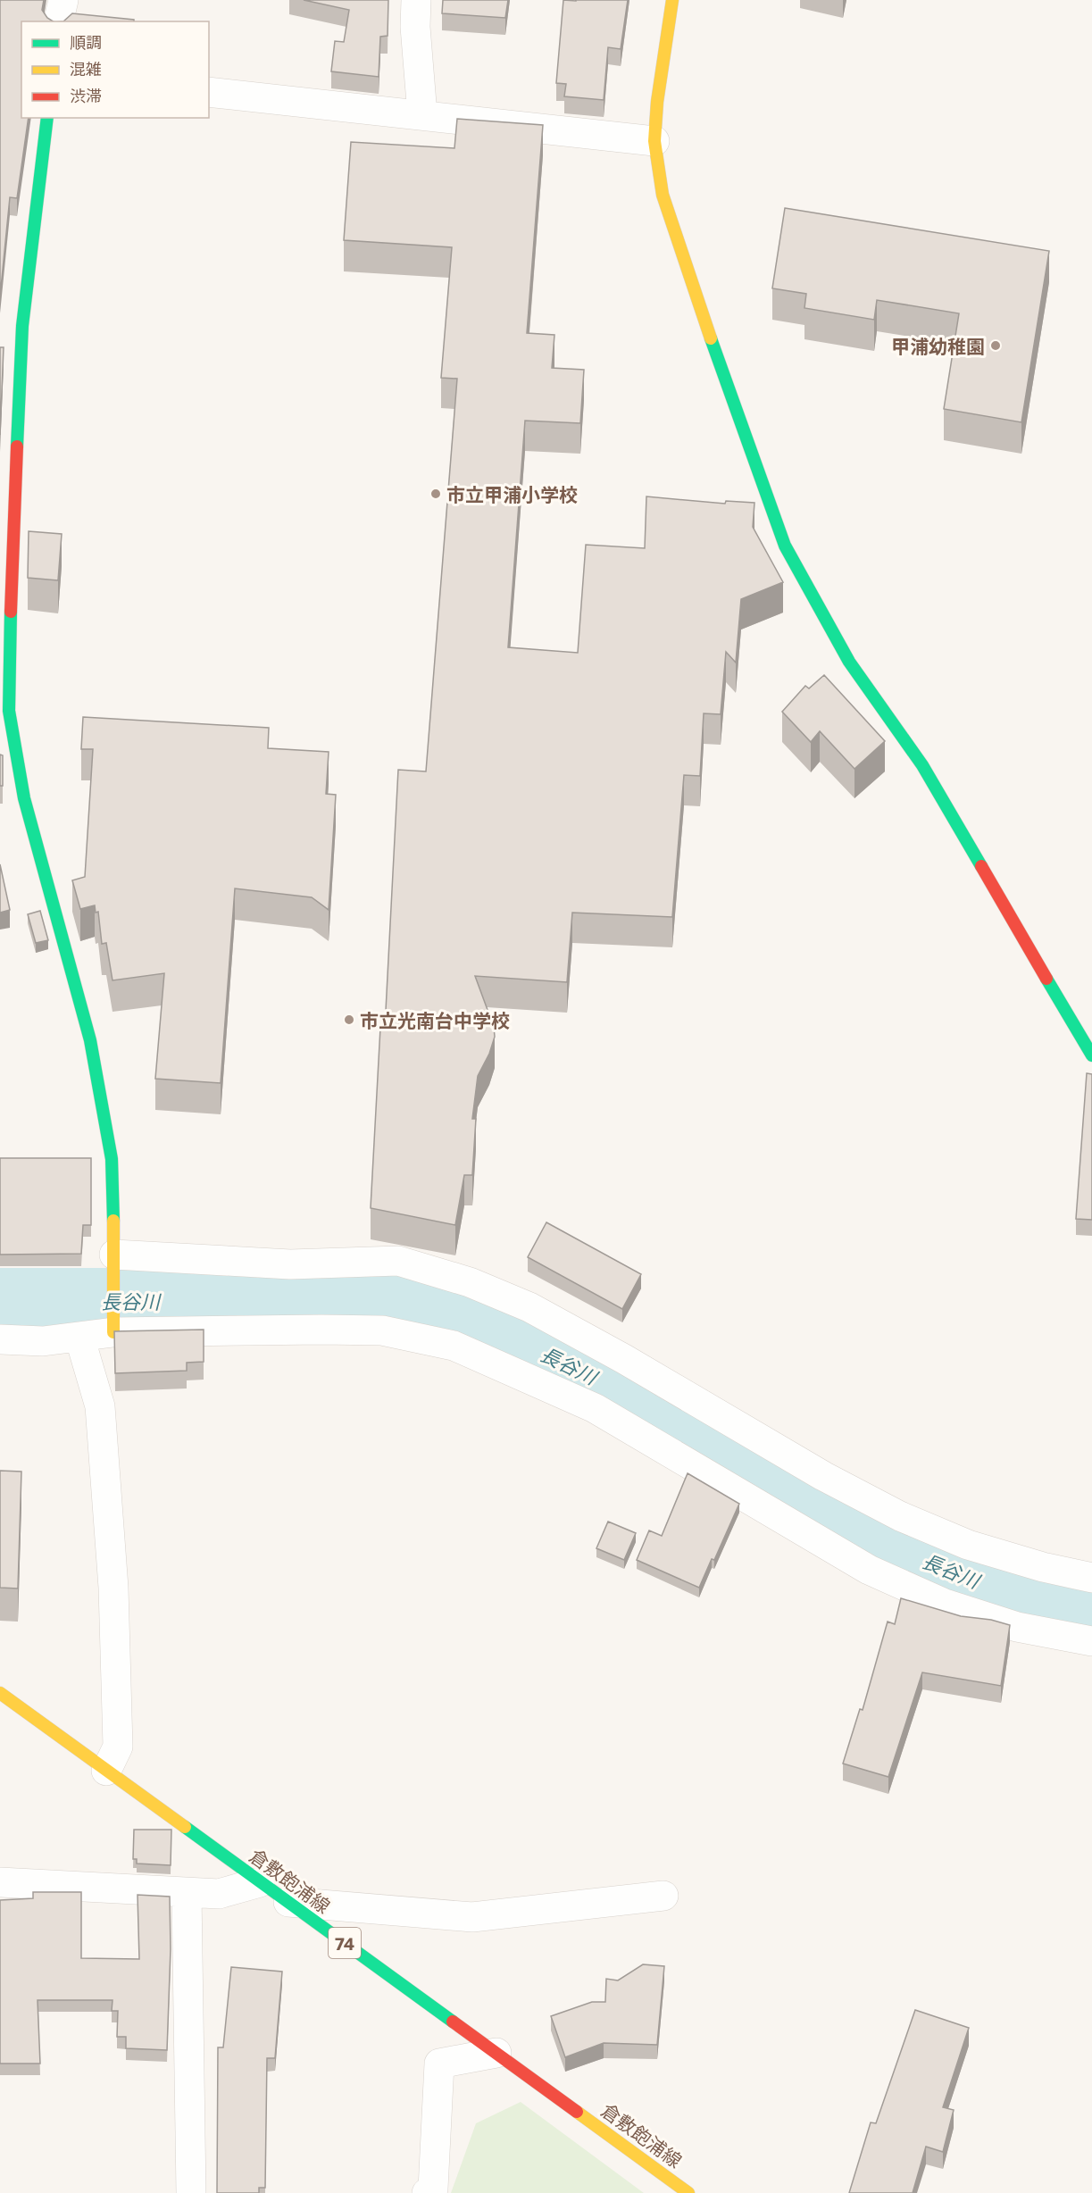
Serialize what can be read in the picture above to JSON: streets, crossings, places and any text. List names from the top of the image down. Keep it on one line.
{"streets":{"street":["倉敷飽浦線","74"]},"water":["長谷川"],"places":["甲浦幼稚園","市立甲浦小学校","市立光南台中学校"],"legend":["順調","混雑","渋滞"]}
